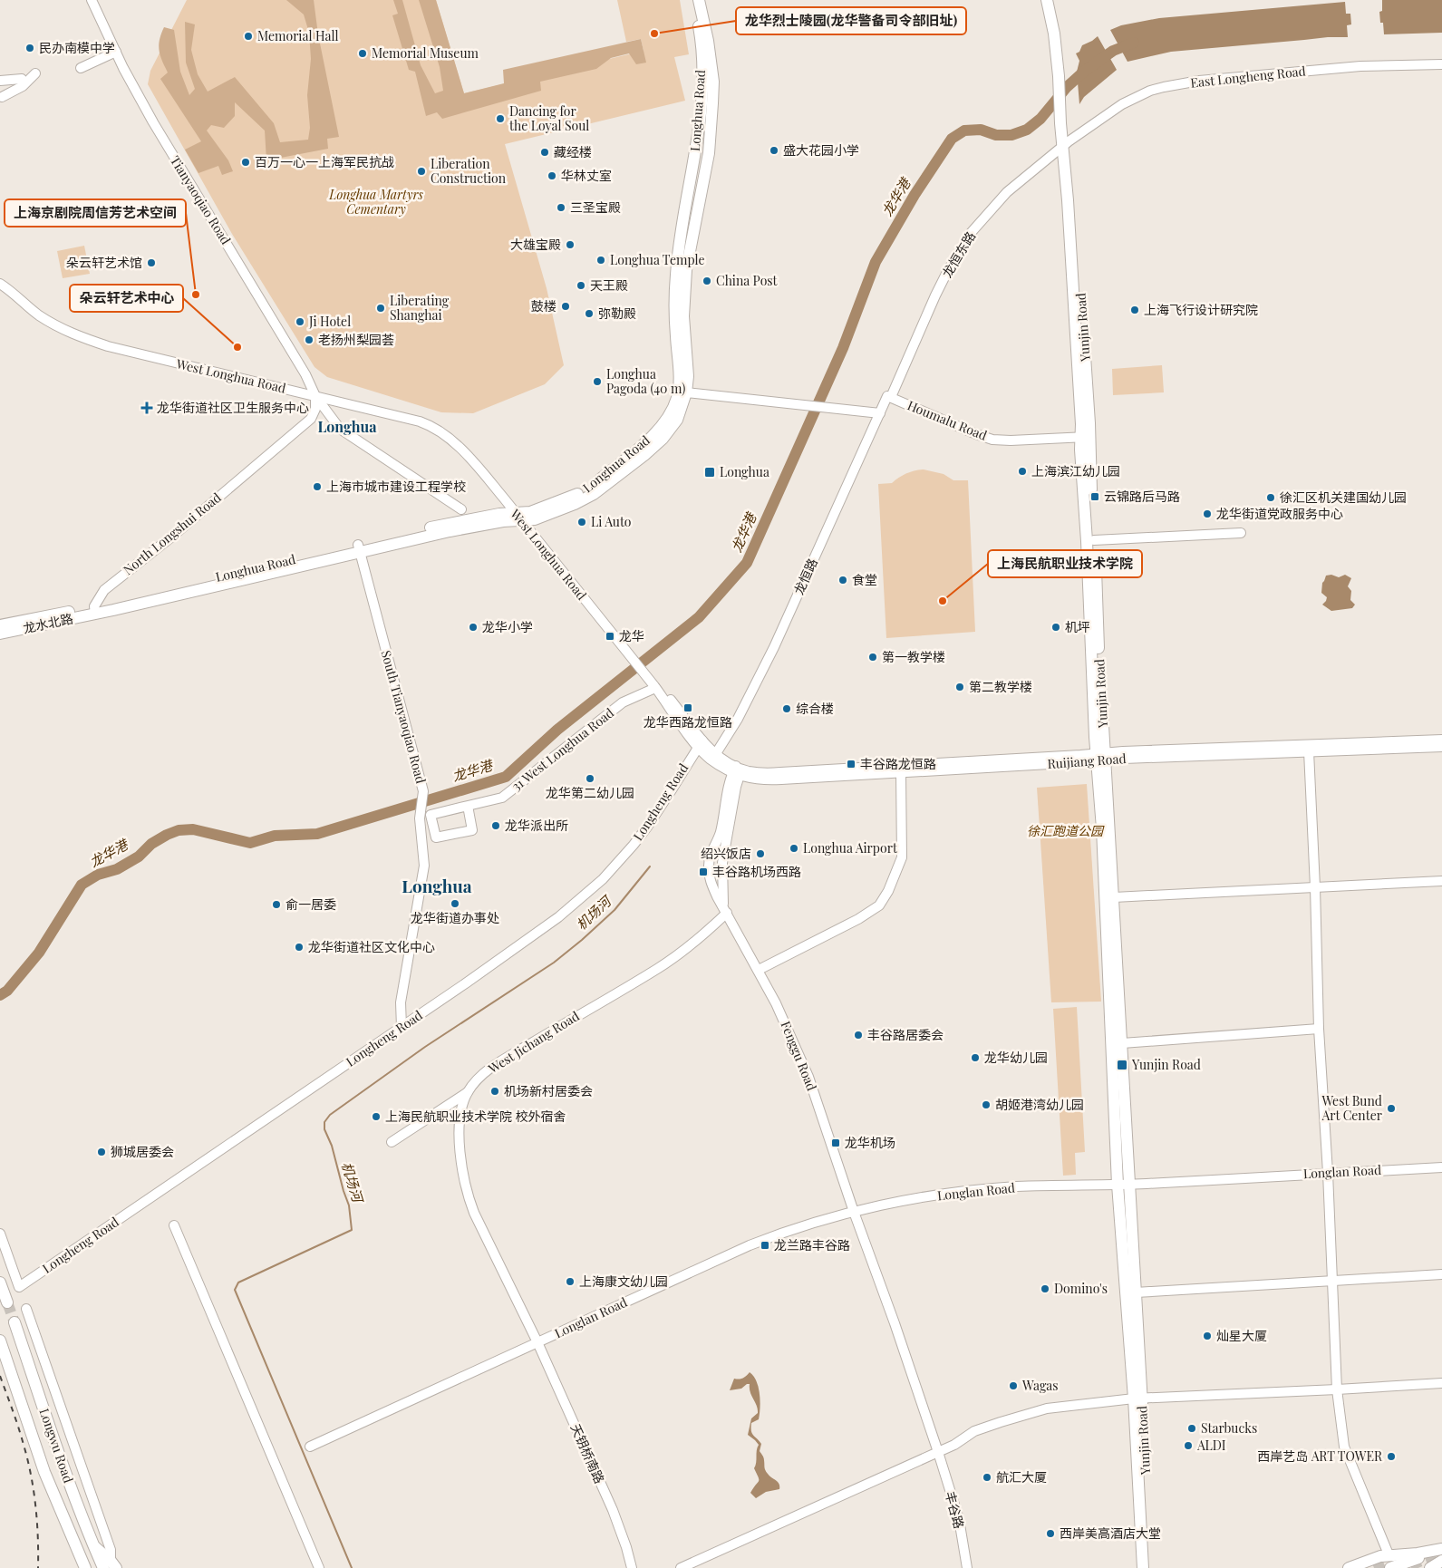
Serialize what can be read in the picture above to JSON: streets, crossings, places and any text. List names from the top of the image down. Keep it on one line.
{"streets":{"main road":["Longhua Road","Yunjin Road","龙水北路","Longwu Road"],"street":["East Longheng Road","Tianyaoqiao Road","龙恒东路","West Longhua Road","Houmalu Road","North Longshui Road","龙恒路","South Tianyaoqiao Road","31 West Longhua Road","Ruijiang Road","Longheng Road","West Jichang Road","Fenggu Road","Longlan Road","天钥桥南路","丰谷路"]},"crossings":[["East Longheng Road","龙恒东路"],["East Longheng Road","Yunjin Road"],["Longhua Road","West Longhua Road"],["Longhua Road","North Longshui Road"],["Longhua Road","龙水北路"],["Longhua Road","South Tianyaoqiao Road"],["Tianyaoqiao Road","West Longhua Road"],["Tianyaoqiao Road","North Longshui Road"],["龙恒东路","Yunjin Road"],["龙恒东路","Houmalu Road"],["龙恒东路","龙恒路"],["Yunjin Road","Houmalu Road"],["Yunjin Road","Ruijiang Road"],["Yunjin Road","Longlan Road"],["West Longhua Road","North Longshui Road"],["West Longhua Road","龙恒路"],["West Longhua Road","31 West Longhua Road"],["West Longhua Road","Ruijiang Road"],["West Longhua Road","Longheng Road"],["West Longhua Road","Fenggu Road"],["Houmalu Road","龙恒路"],["North Longshui Road","龙水北路"],["South Tianyaoqiao Road","Longheng Road"],["Ruijiang Road","Fenggu Road"],["West Jichang Road","Fenggu Road"],["West Jichang Road","天钥桥南路"],["Fenggu Road","Longlan Road"],["Fenggu Road","丰谷路"],["Longlan Road","天钥桥南路"]],"districts":["Longhua","Longhua"],"water":["龙华港","机场河"],"parks":["Longhua Martyrs Cementary","徐汇跑道公园"],"places":{"other":["龙华烈士陵园(龙华警备司令部旧址)","Memorial Hall","民办南模中学","Memorial Museum","Dancing for the Loyal Soul","盛大花园小学","藏经楼","百万一心一上海军民抗战","Liberation Construction","华林丈室","三圣宝殿","大雄宝殿","Longhua Temple","朵云轩艺术馆","China Post","天王殿","上海京剧院周信芳艺术空间","鼓楼","Liberating Shanghai","上海飞行设计研究院","弥勒殿","Ji Hotel","老扬州梨园荟","朵云轩艺术中心","Longhua Pagoda (40 m)","上海滨江幼儿园","上海市城市建设工程学校","徐汇区机关建国幼儿园","龙华街道党政服务中心","Li Auto","食堂","上海民航职业技术学院","龙华小学","机坪","第一教学楼","第二教学楼","综合楼","龙华第二幼儿园","龙华派出所","Longhua Airport","绍兴饭店","龙华街道办事处","俞一居委","龙华街道社区文化中心","丰谷路居委会","龙华幼儿园","机场新村居委会","胡姬港湾幼儿园","West Bund Art Center","上海民航职业技术学院 校外宿舍","狮城居委会","上海康文幼儿园","Domino's","灿星大厦","Wagas","Starbucks","ALDI","西岸艺岛 ART TOWER","航汇大厦","西岸美高酒店大堂"],"health":["龙华街道社区卫生服务中心"],"transit":["Longhua","云锦路后马路","龙华","龙华西路龙恒路","丰谷路龙恒路","丰谷路机场西路","Yunjin Road","龙华机场","龙兰路丰谷路"]}}
